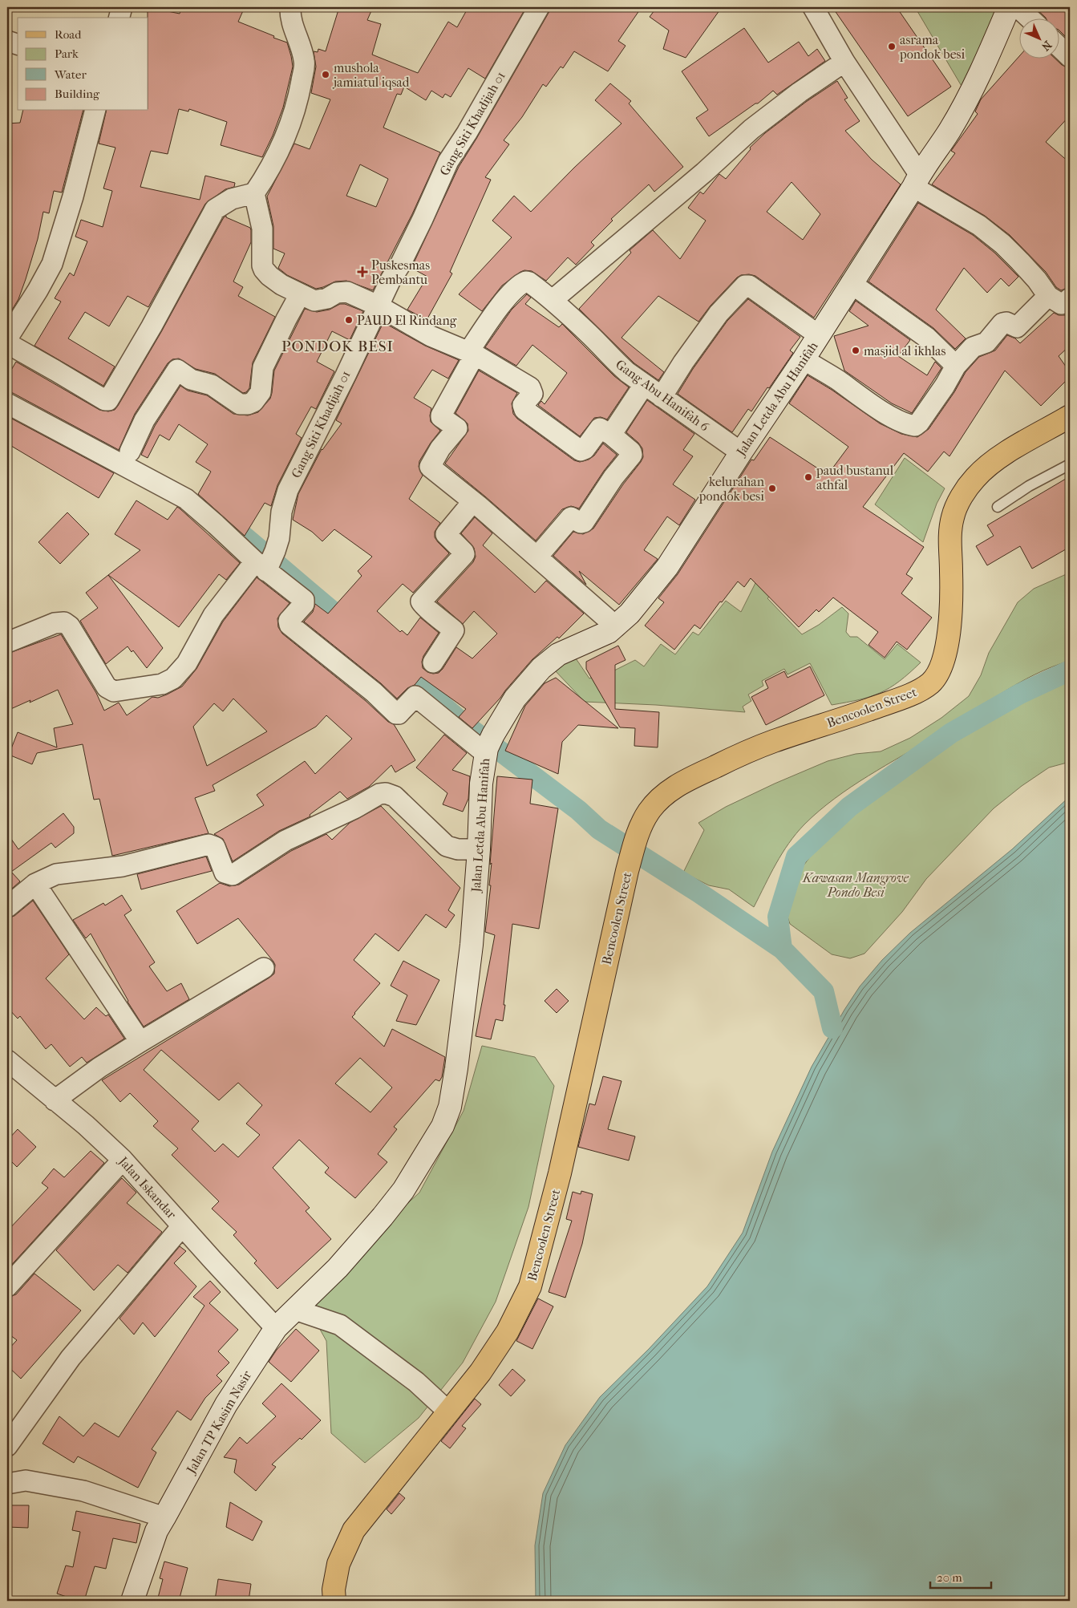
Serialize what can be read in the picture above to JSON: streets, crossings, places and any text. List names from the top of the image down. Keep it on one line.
{"streets":{"main road":["Bencoolen Street"],"street":["Gang Siti Khadijah 01","Gang Abu Hanifah 6","Jalan Letda Abu Hanifah","Jalan Iskandar","Jalan TP Kasim Nasir"]},"crossings":[["Gang Abu Hanifah 6","Jalan Letda Abu Hanifah"],["Jalan Letda Abu Hanifah","Jalan Iskandar"],["Jalan Letda Abu Hanifah","Jalan TP Kasim Nasir"],["Jalan Iskandar","Jalan TP Kasim Nasir"]],"districts":["PONDOK BESI"],"parks":["Kawasan Mangrove Pondo Besi"],"places":{"other":["asrama pondok besi","mushola jamiatul iqsad","PAUD El Rindang","masjid al ikhlas","paud bustanul athfal","kelurahan pondok besi"],"health":["Puskesmas Pembantu"]},"legend":["Road","Park","Water","Building"],"scale_bar":"20 m","north":"bottom right"}
